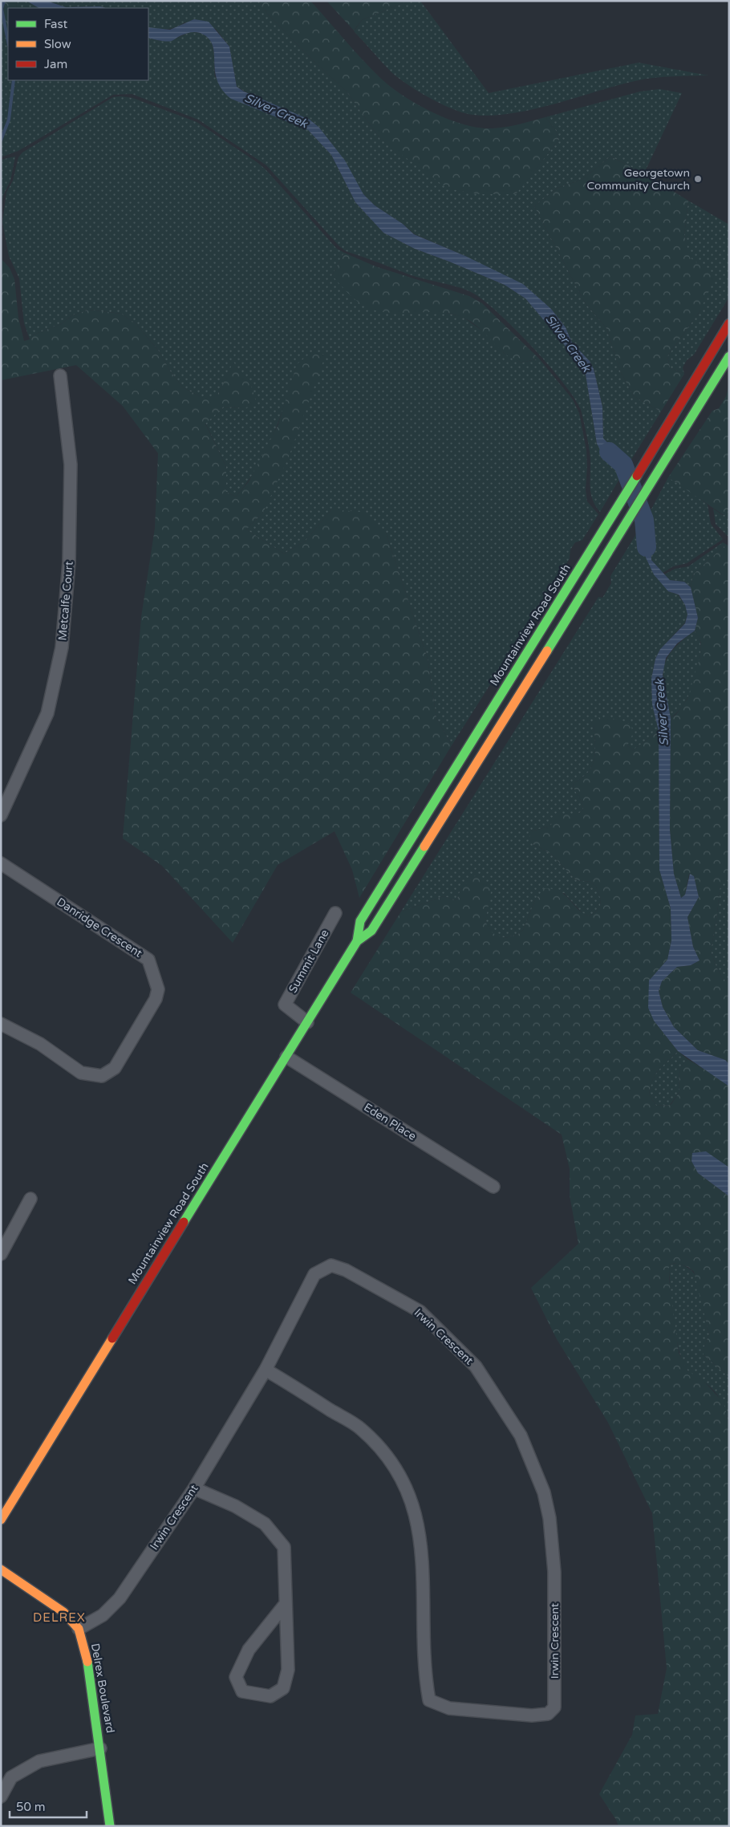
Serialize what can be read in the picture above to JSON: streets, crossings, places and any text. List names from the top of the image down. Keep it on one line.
{"streets":{"main road":["Mountainview Road South","Delrex Boulevard"],"street":["Metcalfe Court","Danridge Crescent","Summit Lane","Eden Place","Irwin Crescent"]},"crossings":[["Mountainview Road South","Summit Lane"],["Mountainview Road South","Eden Place"],["Irwin Crescent","Delrex Boulevard"]],"districts":["DELREX"],"water":["Silver Creek"],"places":["Georgetown Community Church"],"legend":["Fast","Slow","Jam"],"scale_bar":"50 m"}
